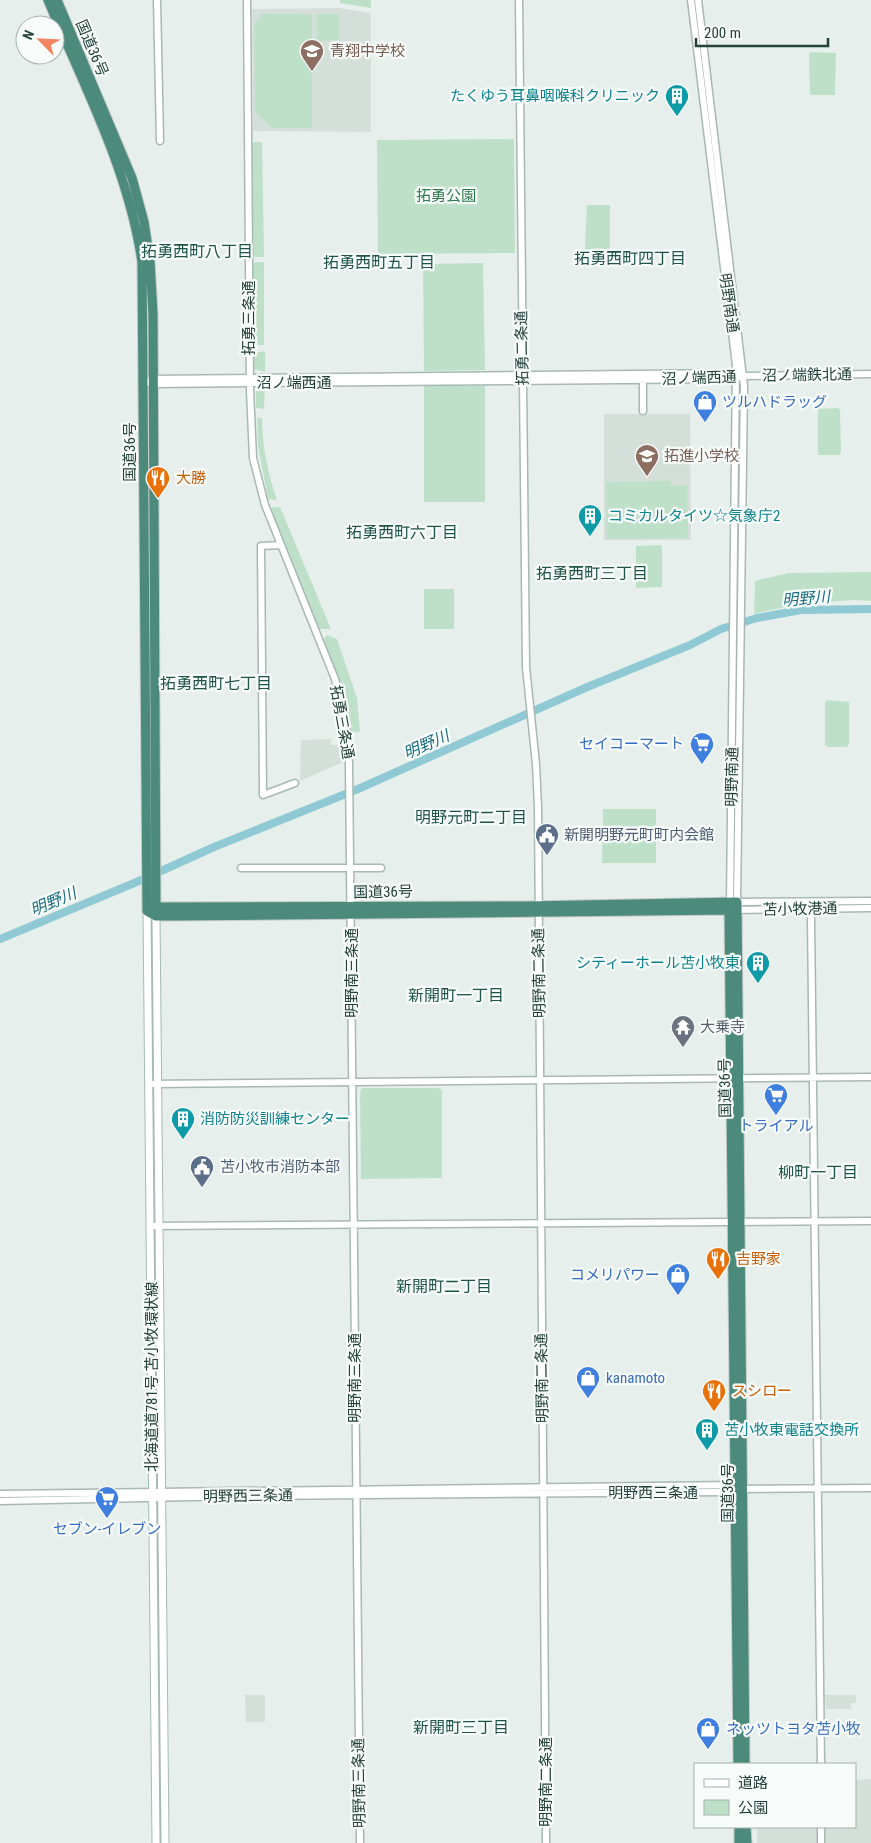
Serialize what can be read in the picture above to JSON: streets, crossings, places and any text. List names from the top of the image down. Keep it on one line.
{"streets":{"highway":["国道36号"],"main road":["北海道道781号 苫小牧環状線"],"street":["明野南通","拓勇三条通","拓勇二条通","沼ノ端鉄北通","沼ノ端西通","苫小牧港通","明野南三条通","明野南二条通","明野西三条通"]},"crossings":[["国道36号","明野南通"],["国道36号","拓勇二条通"],["国道36号","沼ノ端西通"],["国道36号","苫小牧港通"],["国道36号","明野南三条通"],["国道36号","明野南二条通"],["国道36号","北海道道781号 苫小牧環状線"],["国道36号","明野西三条通"],["明野南通","沼ノ端鉄北通"],["明野南通","沼ノ端西通"],["明野南通","苫小牧港通"],["拓勇三条通","沼ノ端西通"],["拓勇二条通","沼ノ端西通"],["拓勇二条通","明野南二条通"],["沼ノ端鉄北通","沼ノ端西通"],["明野南三条通","明野西三条通"],["明野南二条通","明野西三条通"],["北海道道781号 苫小牧環状線","明野西三条通"]],"districts":["拓勇西町八丁目","拓勇西町四丁目","拓勇西町五丁目","拓勇西町六丁目","拓勇西町三丁目","拓勇西町七丁目","明野元町二丁目","新開町一丁目","柳町一丁目","新開町二丁目","新開町三丁目"],"water":["明野川"],"parks":["拓勇公園"],"places":{"school or university":["青翔中学校","拓進小学校"],"building":["たくゆう耳鼻咽喉科クリニック","コミカルタイツ☆気象庁2","シティーホール苫小牧東","消防防災訓練センター","苫小牧東電話交換所"],"shop":["ツルハドラッグ","コメリパワー","kanamoto","ネッツトヨタ苫小牧"],"restaurant":["大勝","吉野家","スシロー"],"supermarket":["セイコーマート","トライアル","セブン-イレブン"],"public building":["新開明野元町町内会館","苫小牧市消防本部"],"temple":["大乗寺"]},"legend":["道路","公園"],"scale_bar":"200 m","north":"top left"}
